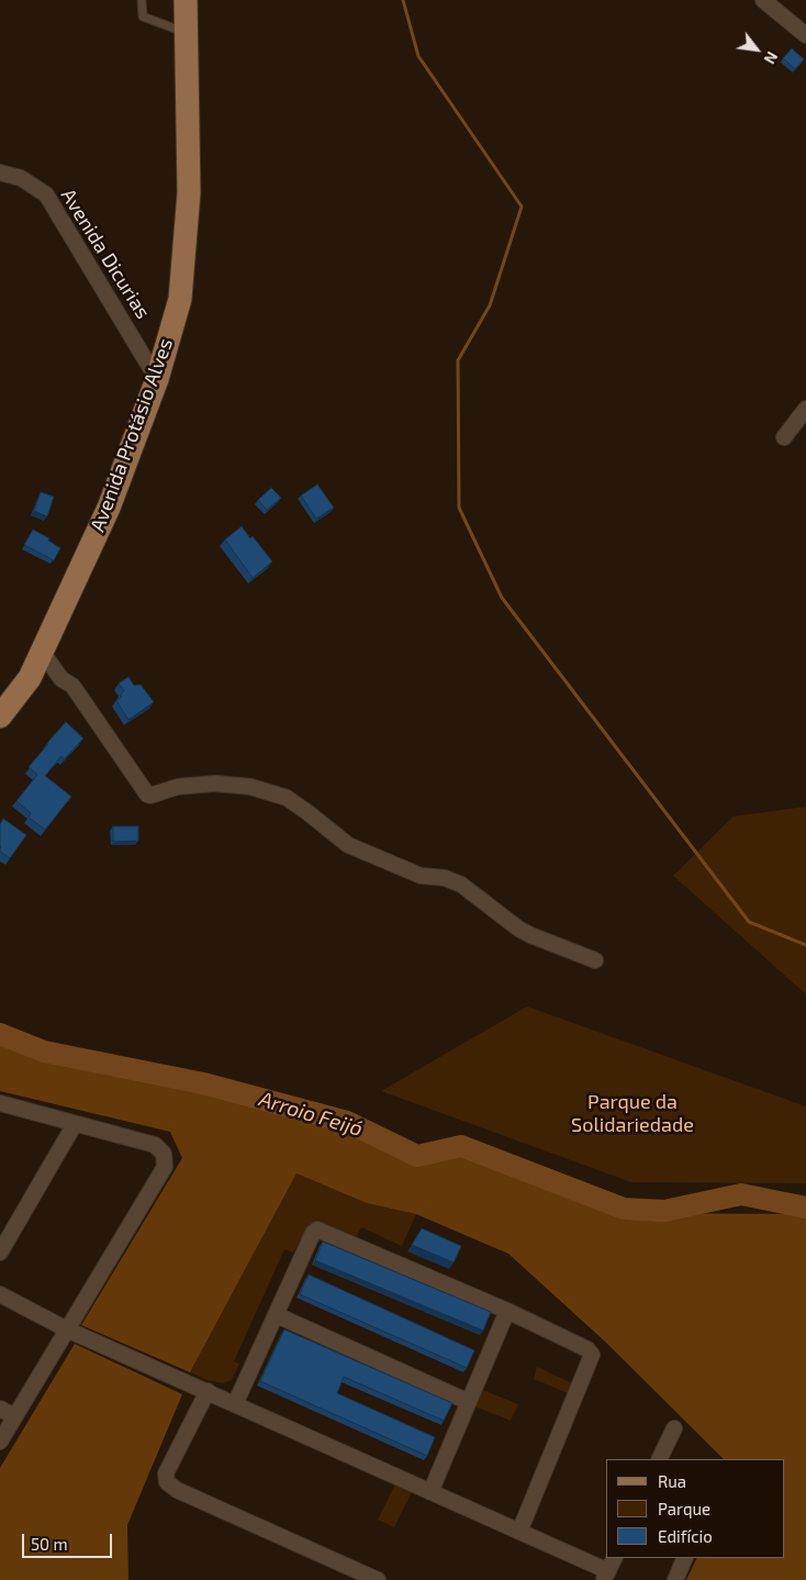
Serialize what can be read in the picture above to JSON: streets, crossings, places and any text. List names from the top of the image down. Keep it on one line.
{"streets":{"main road":["Avenida Protásio Alves"],"street":["Avenida Dicurias"]},"crossings":[["Avenida Dicurias","Avenida Protásio Alves"]],"water":["Arroio Feijó"],"parks":["Parque da Solidariedade"],"legend":["Rua","Parque","Edifício"],"scale_bar":"50 m","north":"bottom right"}
